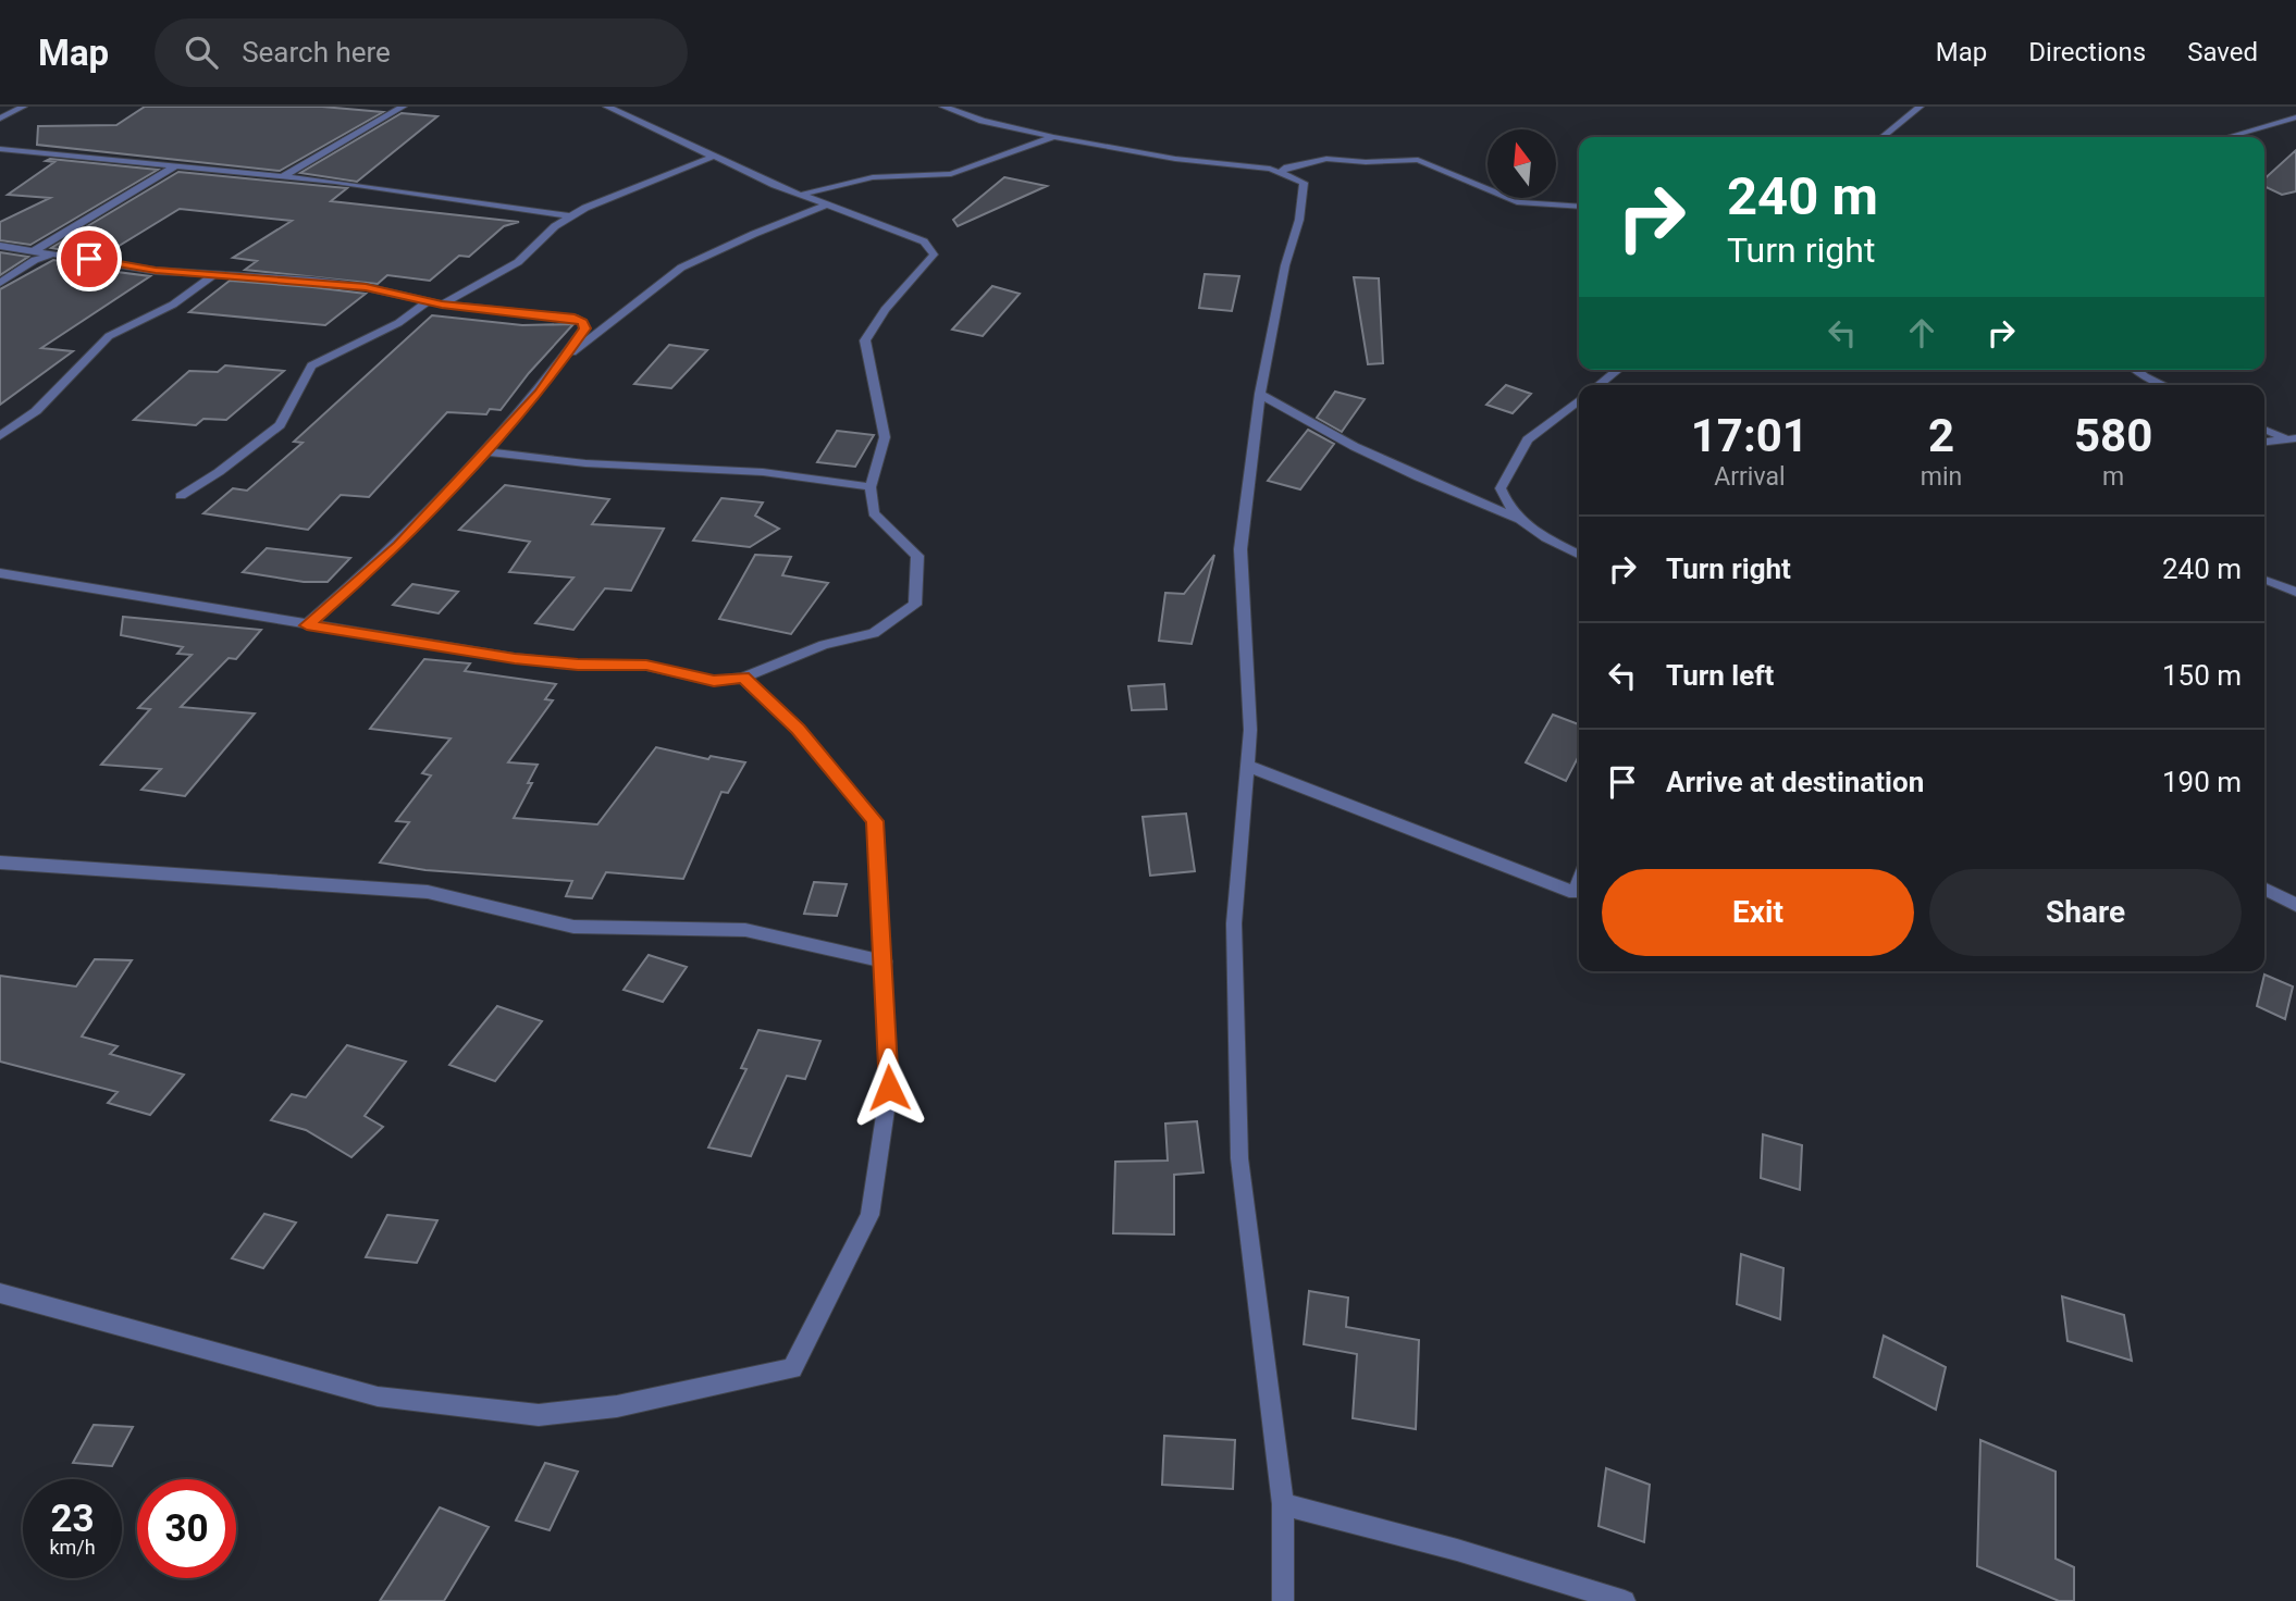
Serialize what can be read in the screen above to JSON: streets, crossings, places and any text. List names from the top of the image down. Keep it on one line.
{"north":"top","page":{"header":"Map","search":"Search here","nav":["Map","Directions","Saved"],"turn":["240 m","Turn right"],"eta":["17:01","Arrival","2","min","580","m"],"list":[{"name":"Turn right","value":"240 m"},{"name":"Turn left","value":"150 m"},{"name":"Arrive at destination","value":"190 m"}],"buttons":["Exit","Share"],"speed":"23 km/h","limit":"30"}}
